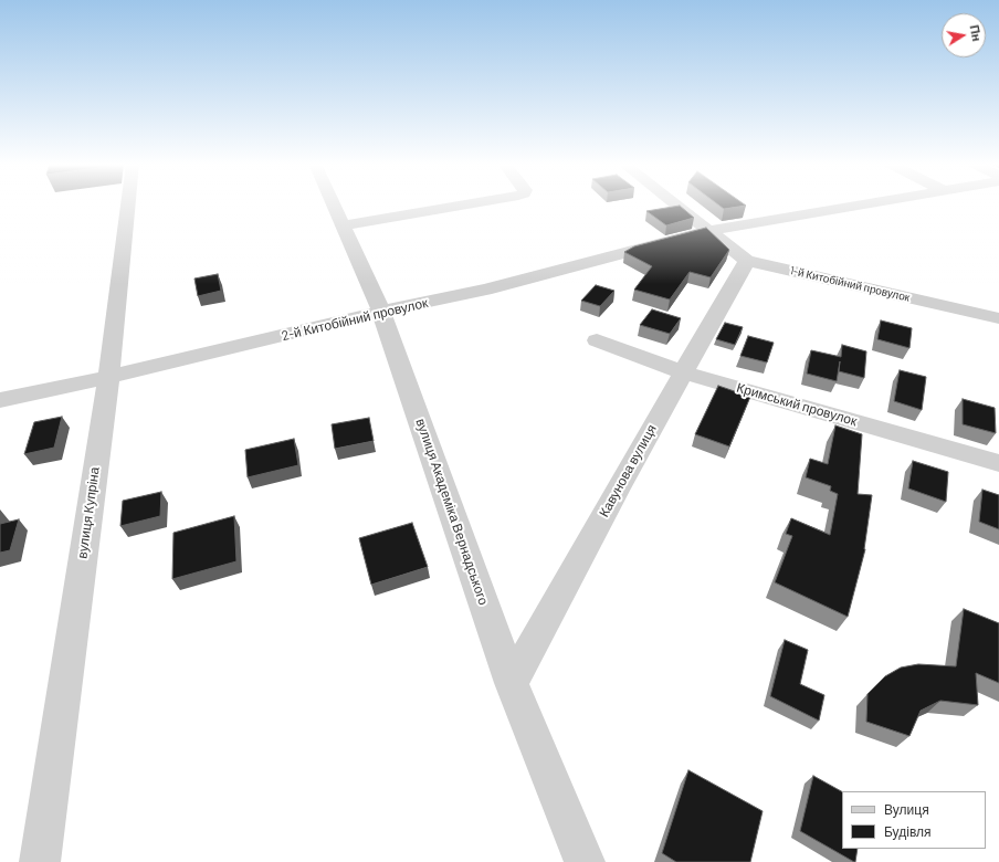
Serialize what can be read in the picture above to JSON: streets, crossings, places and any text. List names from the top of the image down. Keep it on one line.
{"streets":{"street":["1-й Китобійний провулок","2-й Китобійний провулок","Кримський провулок","Кавунова вулиця","вулиця Академіка Вернадського","вулиця Купріна"]},"crossings":[["1-й Китобійний провулок","2-й Китобійний провулок"],["1-й Китобійний провулок","Кавунова вулиця"],["2-й Китобійний провулок","вулиця Академіка Вернадського"],["2-й Китобійний провулок","вулиця Купріна"],["Кримський провулок","Кавунова вулиця"],["Кавунова вулиця","вулиця Академіка Вернадського"]],"legend":["Вулиця","Будівля"],"north":"right"}
